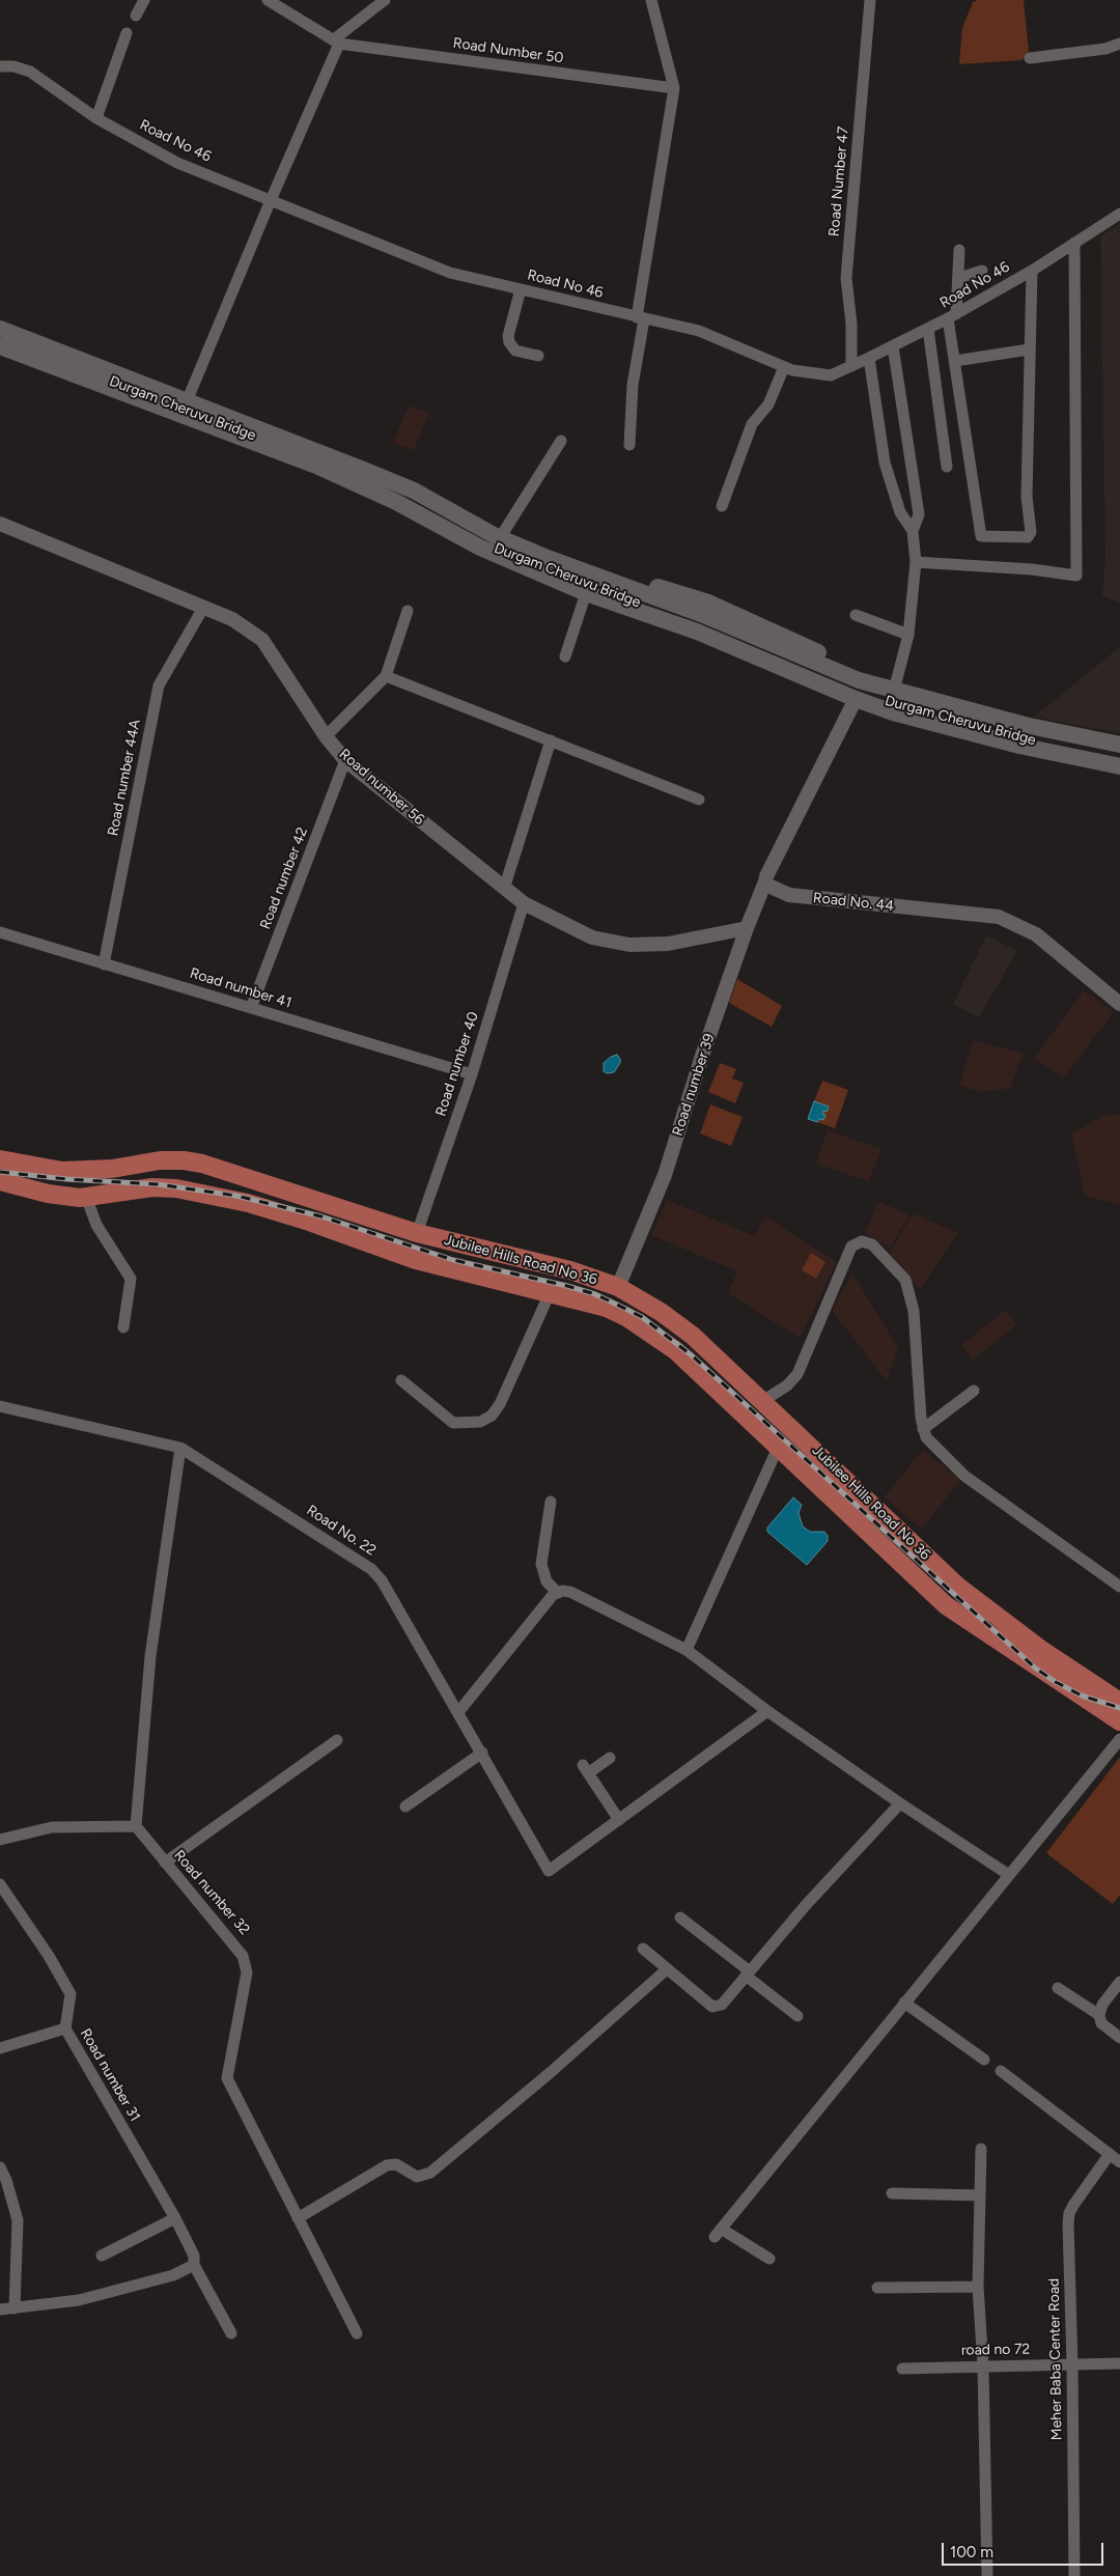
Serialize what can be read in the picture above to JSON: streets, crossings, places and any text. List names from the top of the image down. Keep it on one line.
{"streets":{"main road":["Durgam Cheruvu Bridge","Jubilee Hills Road No 36"],"street":["Road Number 50","Road No 46","Road Number 47","Road number 44A","Road number 56","Road number 42","Road No. 44","Road number 41","Road number 40","Road number 39","Road No. 22","Road number 32","Road number 31","road no 72","Meher Baba Center Road"]},"crossings":[["Road No 46","Road Number 47"],["Road number 44A","Road number 56"],["Road number 44A","Road number 41"],["Road number 56","Road number 42"],["Road number 56","Road number 40"],["Road number 56","Road number 39"],["Road number 42","Road number 41"],["Road No. 44","Road number 39"],["Road number 41","Road number 40"],["Road number 40","Jubilee Hills Road No 36"],["Road number 39","Jubilee Hills Road No 36"],["road no 72","Meher Baba Center Road"]],"scale_bar":"100 m"}
